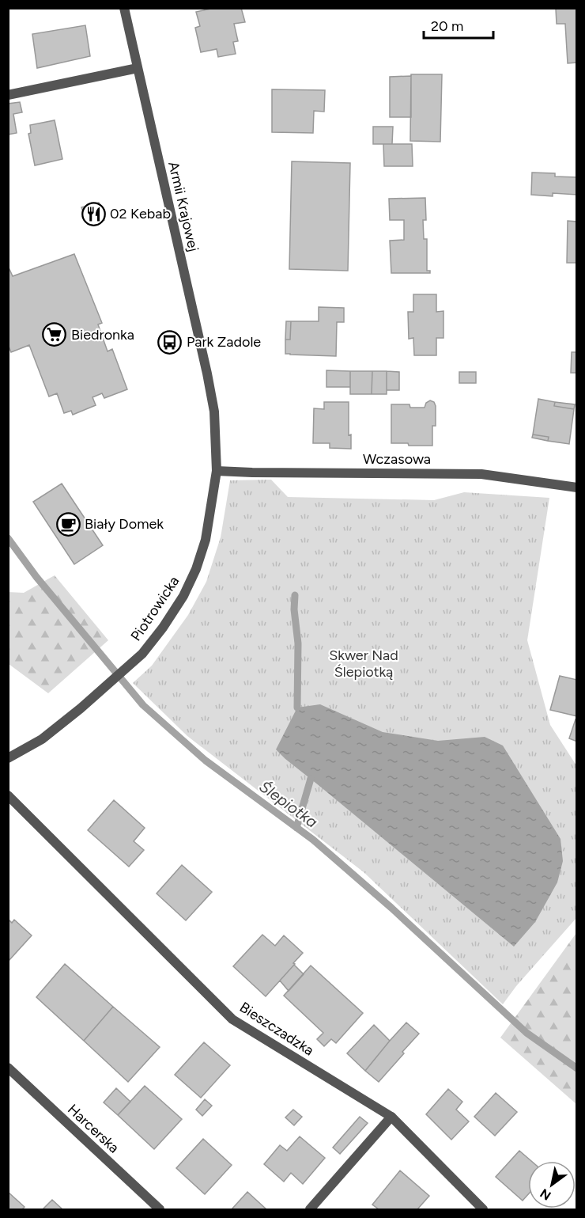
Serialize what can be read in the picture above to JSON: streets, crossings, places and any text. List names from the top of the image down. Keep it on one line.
{"streets":{"street":["Armii Krajowej","Wczasowa","Piotrowicka","Bieszczadzka","Harcerska"]},"crossings":[["Armii Krajowej","Piotrowicka"],["Wczasowa","Piotrowicka"]],"water":["Ślepiotka"],"parks":["Skwer Nad Ślepiotką"],"places":{"restaurant":["02 Kebab"],"supermarket":["Biedronka"],"bus stop":["Park Zadole"],"cafe":["Biały Domek"]},"scale_bar":"20 m","north":"bottom left"}
